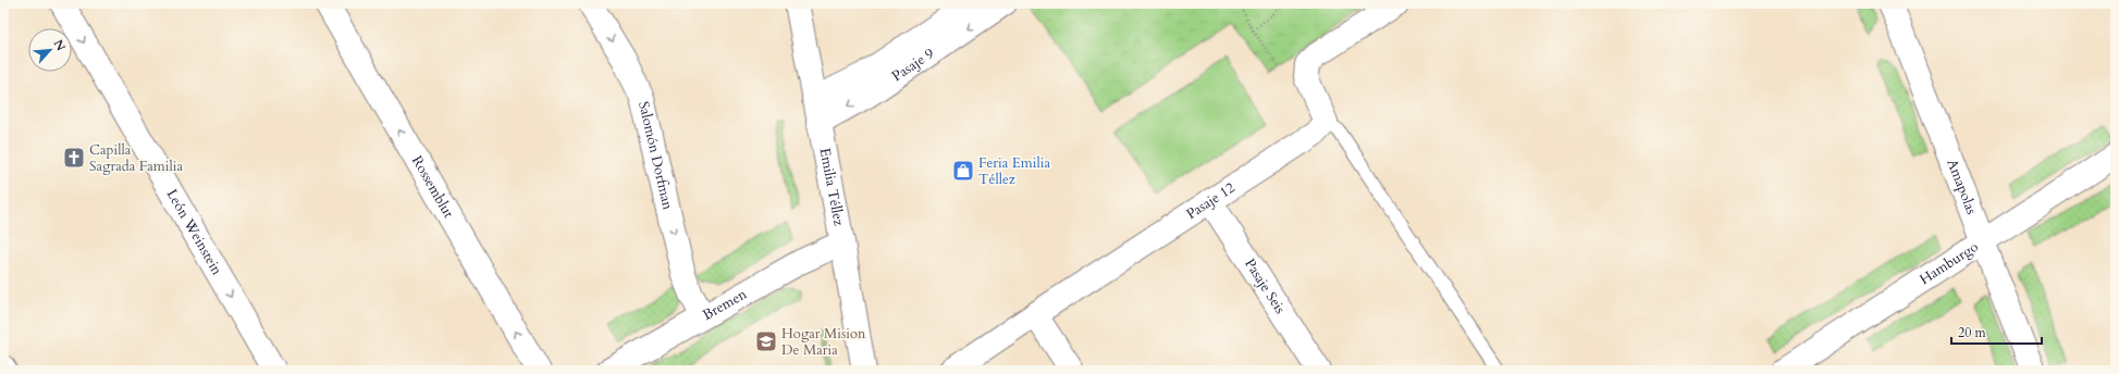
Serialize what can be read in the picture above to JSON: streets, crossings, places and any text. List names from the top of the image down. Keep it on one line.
{"streets":{"street":["Pasaje 9","Salomón Dorfman","Rossemblut","Emilia Téllez","Amapolas","Pasaje 12","León Weinstein","Hamburgo","Pasaje Seis","Bremen"]},"crossings":[["Pasaje 9","Emilia Téllez"],["Salomón Dorfman","Bremen"],["Emilia Téllez","Bremen"],["Amapolas","Hamburgo"],["Pasaje 12","Pasaje Seis"]],"one_way":["Salomón Dorfman","Rossemblut","León Weinstein"],"places":{"church":["Capilla Sagrada Familia"],"shop":["Feria Emilia Téllez"],"school or university":["Hogar Mision De Maria"]},"scale_bar":"20 m","north":"top right"}
